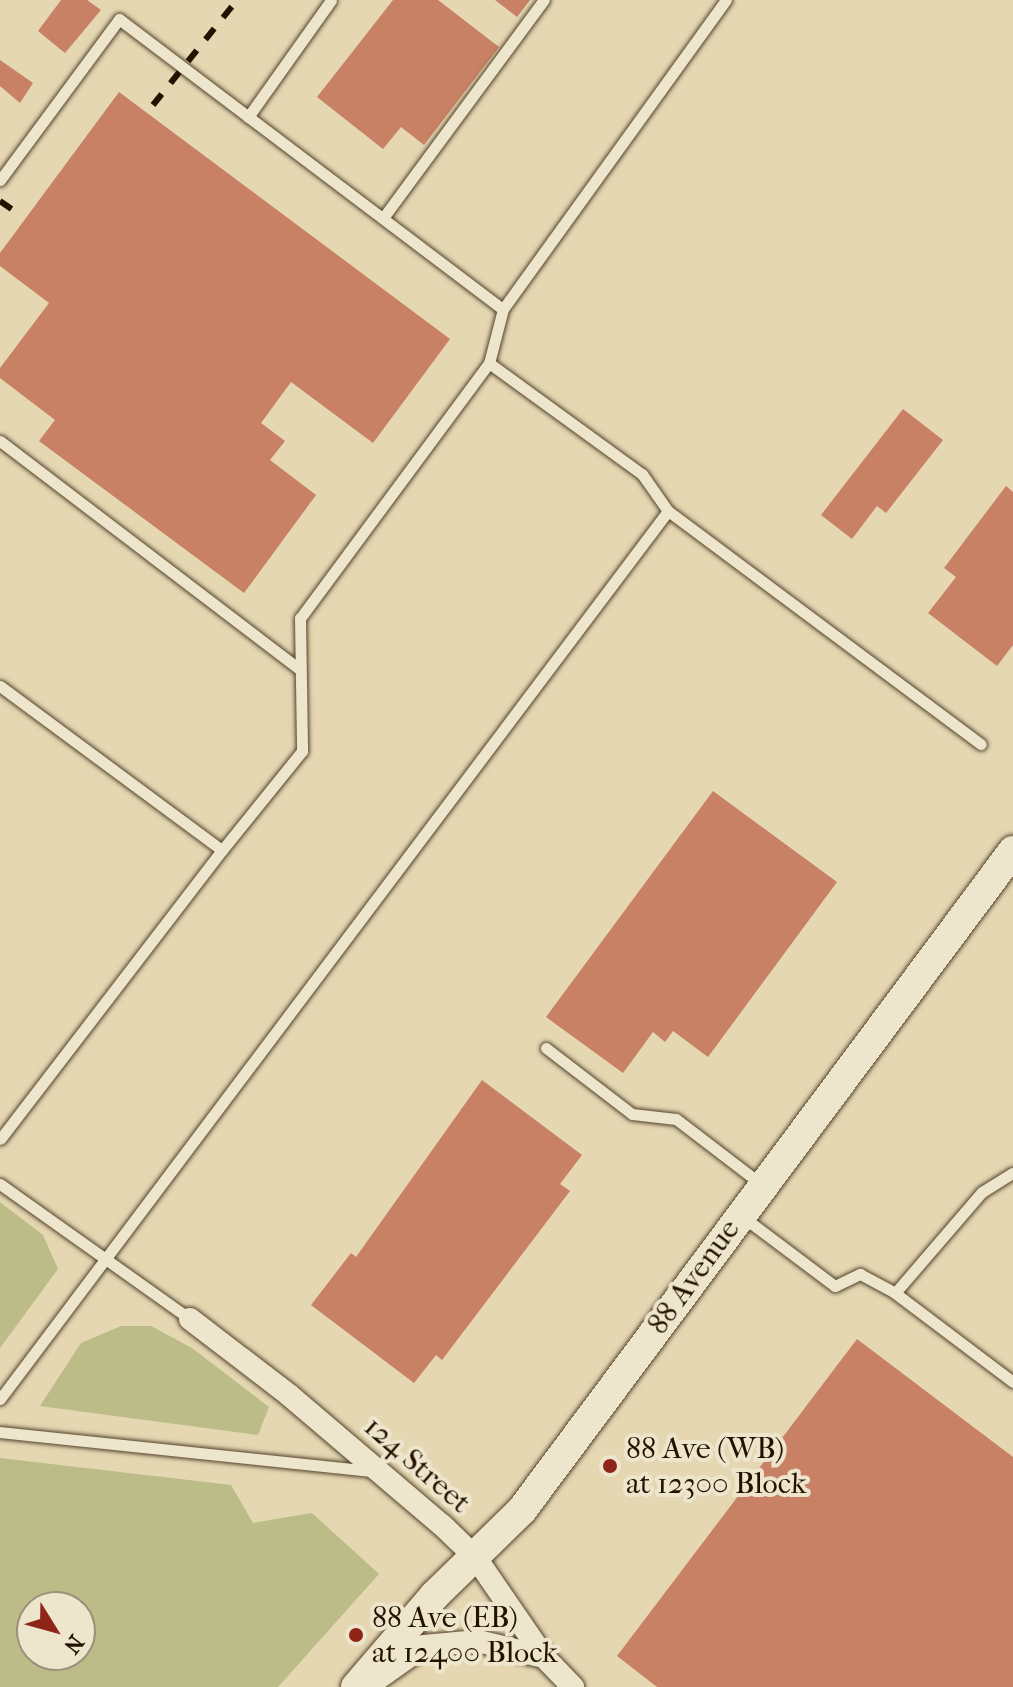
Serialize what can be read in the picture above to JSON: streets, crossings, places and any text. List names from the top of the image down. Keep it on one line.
{"streets":{"main road":["88 Avenue"],"street":["124 Street"]},"crossings":[["88 Avenue","124 Street"]],"places":["88 Ave (WB) at 12300 Block","88 Ave (EB) at 12400 Block"],"north":"bottom right"}
